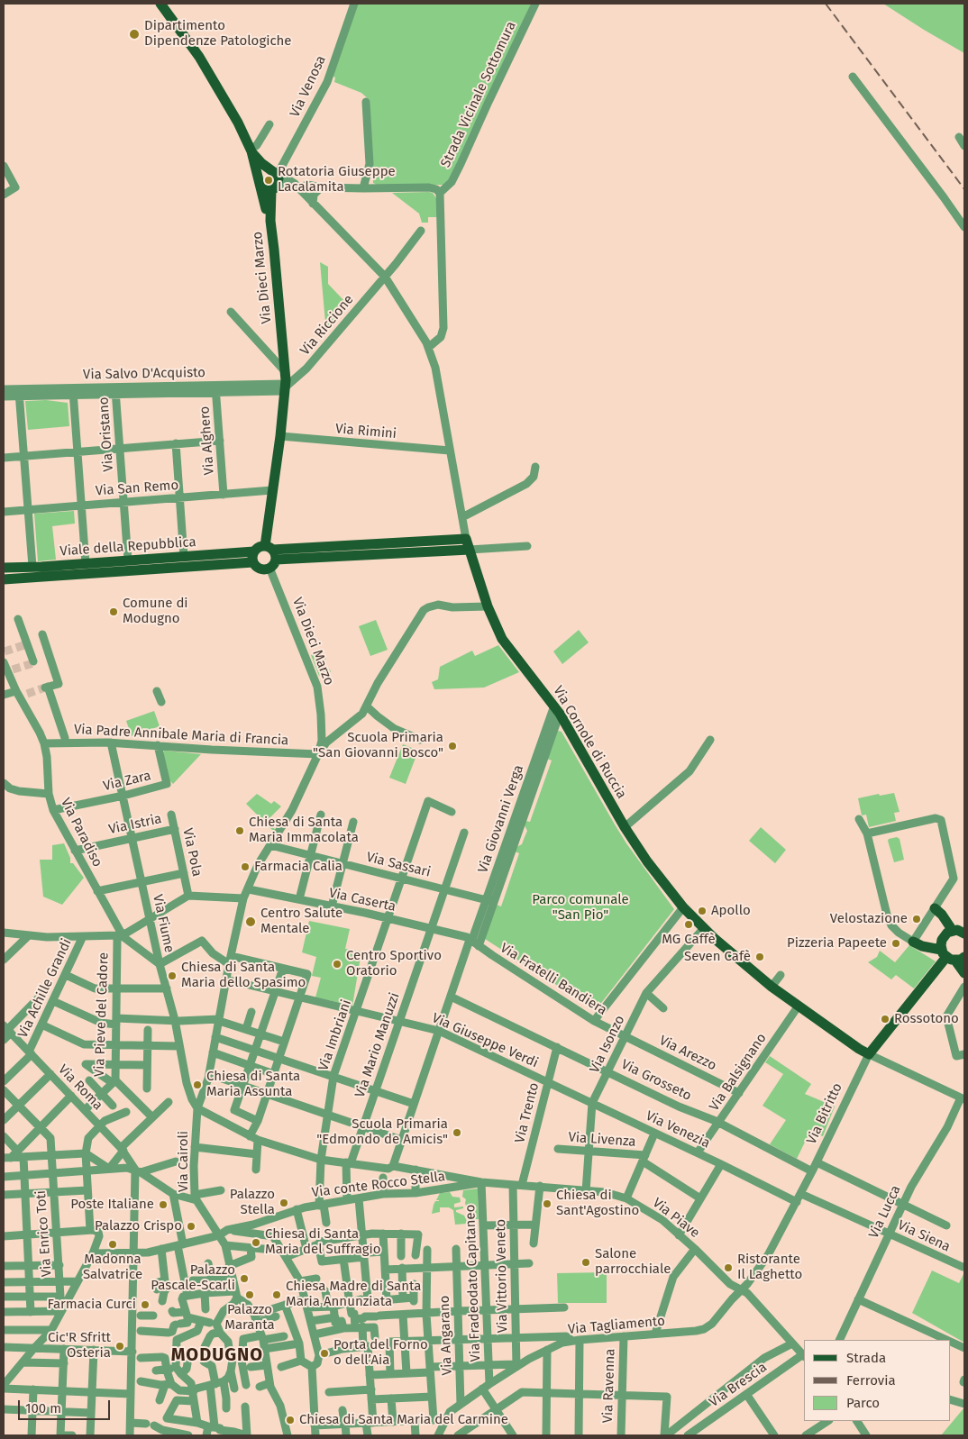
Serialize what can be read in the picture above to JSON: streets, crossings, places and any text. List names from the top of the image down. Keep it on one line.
{"streets":{"main road":["Via Dieci Marzo","Viale della Repubblica","Via Cornole di Ruccia","Via Bitritto"],"street":["Via Venosa","Strada Vicinale Sottomura","Via Riccione","Via Salvo D'Acquisto","Via Rimini","Via Oristano","Via Alghero","Via San Remo","Via Padre Annibale Maria di Francia","Via Zara","Via Giovanni Verga","Via Istria","Via Paradiso","Via Pola","Via Sassari","Via Caserta","Via Fiume","Via Fratelli Bandiera","Via Achille Grandi","Via Pieve del Cadore","Via Imbriani","Via Giuseppe Verdi","Via Isonzo","Via Mario Manuzzi","Via Arezzo","Via Balsignano","Via Grosseto","Via Roma","Via Trento","Via Venezia","Via Livenza","Via Cairoli","Via conte Rocco Stella","Via Lucca","Via Piave","Via Enrico Toti","Via Siena","Via Vittorio Veneto","Via Fradeodato Capitaneo","Via Tagliamento","Via Angarano","Via Brescia","Via Ravenna"]},"crossings":[["Via Venosa","Via Dieci Marzo"],["Via Venosa","Via Cornole di Ruccia"],["Via Dieci Marzo","Via Riccione"],["Via Dieci Marzo","Via Salvo D'Acquisto"],["Via Dieci Marzo","Via Rimini"],["Via Dieci Marzo","Via San Remo"],["Via Dieci Marzo","Via Padre Annibale Maria di Francia"],["Via Dieci Marzo","Via Cornole di Ruccia"],["Via Dieci Marzo","Via Sassari"],["Via Dieci Marzo","Via Caserta"],["Via Dieci Marzo","Via Fiume"],["Via Dieci Marzo","Via Giuseppe Verdi"],["Via Dieci Marzo","Via Cairoli"],["Via Riccione","Via Salvo D'Acquisto"],["Via Riccione","Via Cornole di Ruccia"],["Via Salvo D'Acquisto","Via Oristano"],["Via Salvo D'Acquisto","Via Alghero"],["Via Rimini","Via Cornole di Ruccia"],["Via Oristano","Via San Remo"],["Via Oristano","Viale della Repubblica"],["Via Alghero","Via San Remo"],["Via Padre Annibale Maria di Francia","Via Zara"],["Via Padre Annibale Maria di Francia","Via Paradiso"],["Via Padre Annibale Maria di Francia","Via Fiume"],["Via Cornole di Ruccia","Via Giovanni Verga"],["Via Cornole di Ruccia","Via Isonzo"],["Via Cornole di Ruccia","Via Balsignano"],["Via Cornole di Ruccia","Via Bitritto"],["Via Zara","Via Paradiso"],["Via Zara","Via Fiume"],["Via Giovanni Verga","Via Sassari"],["Via Giovanni Verga","Via Caserta"],["Via Giovanni Verga","Via Fratelli Bandiera"],["Via Giovanni Verga","Via Giuseppe Verdi"],["Via Giovanni Verga","Via Grosseto"],["Via Istria","Via Paradiso"],["Via Istria","Via Pola"],["Via Istria","Via Fiume"],["Via Paradiso","Via Pieve del Cadore"],["Via Sassari","Via Imbriani"],["Via Sassari","Via Mario Manuzzi"],["Via Caserta","Via Fratelli Bandiera"],["Via Caserta","Via Imbriani"],["Via Caserta","Via Mario Manuzzi"],["Via Fiume","Via Cairoli"],["Via Fratelli Bandiera","Via Isonzo"],["Via Fratelli Bandiera","Via Arezzo"],["Via Achille Grandi","Via Roma"],["Via Pieve del Cadore","Via Roma"],["Via Imbriani","Via Giuseppe Verdi"],["Via Imbriani","Via conte Rocco Stella"],["Via Giuseppe Verdi","Via Mario Manuzzi"],["Via Giuseppe Verdi","Via Trento"],["Via Giuseppe Verdi","Via Venezia"],["Via Isonzo","Via Arezzo"],["Via Isonzo","Via Grosseto"],["Via Isonzo","Via Venezia"],["Via Isonzo","Via Livenza"],["Via Isonzo","Via Piave"],["Via Arezzo","Via Balsignano"],["Via Balsignano","Via Grosseto"],["Via Balsignano","Via Venezia"],["Via Grosseto","Via Trento"],["Via Grosseto","Via Bitritto"],["Via Trento","Via Venezia"],["Via Trento","Via Piave"],["Via Bitritto","Via Venezia"],["Via Bitritto","Via Piave"],["Via Bitritto","Via Siena"],["Via Bitritto","Via Tagliamento"],["Via conte Rocco Stella","Via Piave"],["Via conte Rocco Stella","Via Fradeodato Capitaneo"],["Via Lucca","Via Siena"],["Via Piave","Via Vittorio Veneto"],["Via Piave","Via Fradeodato Capitaneo"],["Via Piave","Via Tagliamento"],["Via Piave","Via Brescia"],["Via Vittorio Veneto","Via Tagliamento"],["Via Fradeodato Capitaneo","Via Tagliamento"],["Via Tagliamento","Via Angarano"],["Via Tagliamento","Via Ravenna"]],"districts":["MODUGNO"],"parks":["Parco comunale \"San Pio\""],"places":["Dipartimento Dipendenze Patologiche","Rotatoria Giuseppe Lacalamita","Comune di Modugno","Scuola Primaria \"San Giovanni Bosco\"","Chiesa di Santa Maria Immacolata","Farmacia Calia","Apollo","Velostazione","Centro Salute Mentale","MG Caffè","Pizzeria Papeete","Seven Cafè","Centro Sportivo Oratorio","Chiesa di Santa Maria dello Spasimo","Rossotono","Chiesa di Santa Maria Assunta","Scuola Primaria \"Edmondo de Amicis\"","Palazzo Stella","Chiesa di Sant'Agostino","Poste Italiane","Palazzo Crispo","Chiesa di Santa Maria del Suffragio","Madonna Salvatrice","Salone parrocchiale","Ristorante Il Laghetto","Palazzo Pascale-Scarli","Palazzo Maranta","Chiesa Madre di Santa Maria Annunziata","Farmacia Curci","Cic'R Sfritt Osteria","Porta del Forno o dell’Aia","Chiesa di Santa Maria del Carmine"],"legend":["Strada","Ferrovia","Parco"],"scale_bar":"100 m"}
